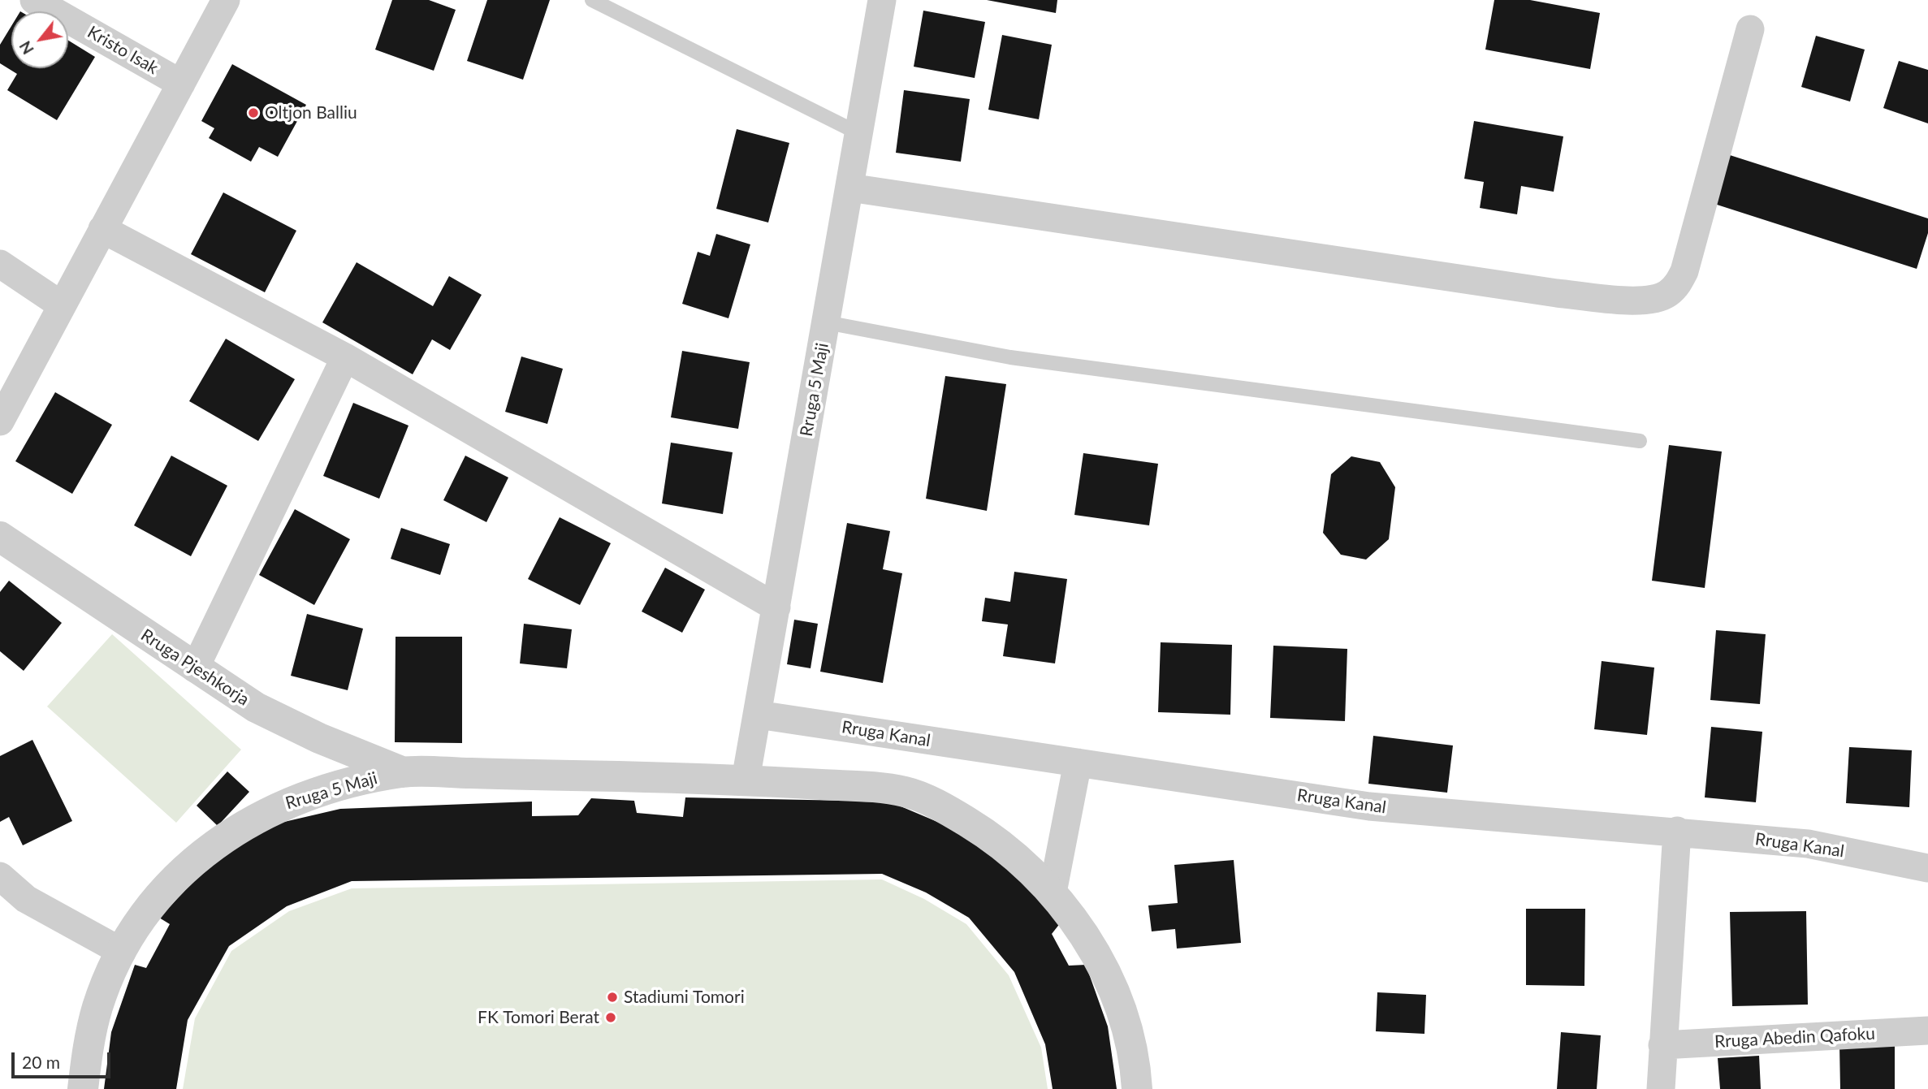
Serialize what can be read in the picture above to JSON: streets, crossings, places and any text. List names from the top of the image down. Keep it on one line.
{"streets":{"street":["Kristo Isak","Rruga 5 Maji","Rruga Pjeshkorja","Rruga Kanal","Rruga Abedin Qafoku"]},"crossings":[["Rruga 5 Maji","Rruga Pjeshkorja"],["Rruga 5 Maji","Rruga Kanal"]],"places":["Oltjon Balliu","Stadiumi Tomori","FK Tomori Berat"],"scale_bar":"20 m","north":"bottom left"}
